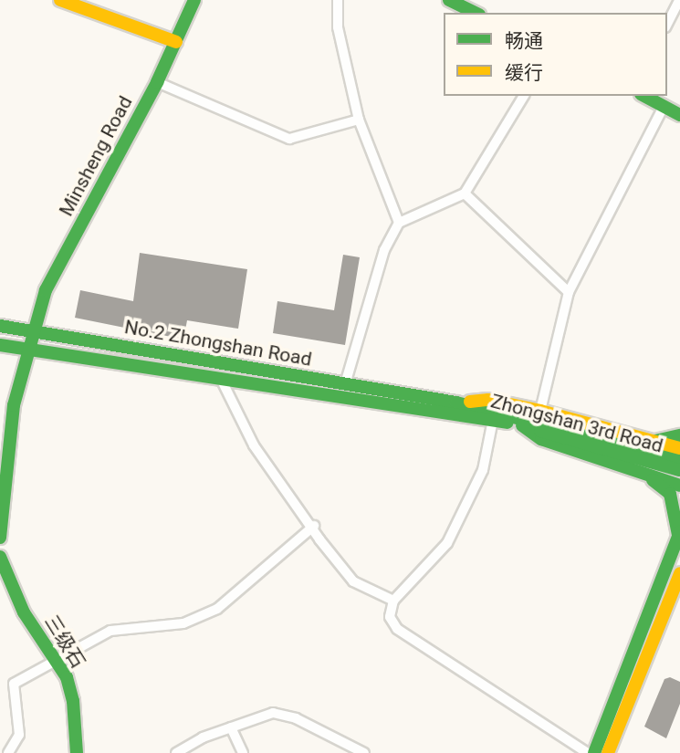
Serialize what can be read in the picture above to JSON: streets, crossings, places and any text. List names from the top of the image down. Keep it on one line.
{"streets":{"main road":["Minsheng Road","No.2 Zhongshan Road","Zhongshan 3rd Road","三级石"]},"crossings":[["Minsheng Road","No.2 Zhongshan Road"],["No.2 Zhongshan Road","Zhongshan 3rd Road"]],"legend":["畅通","缓行"]}
